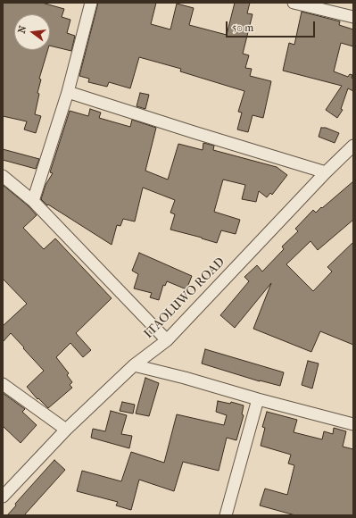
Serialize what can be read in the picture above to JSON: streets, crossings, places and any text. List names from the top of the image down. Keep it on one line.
{"streets":{"street":["ITAOLUWO ROAD"]},"scale_bar":"50 m","north":"left"}
